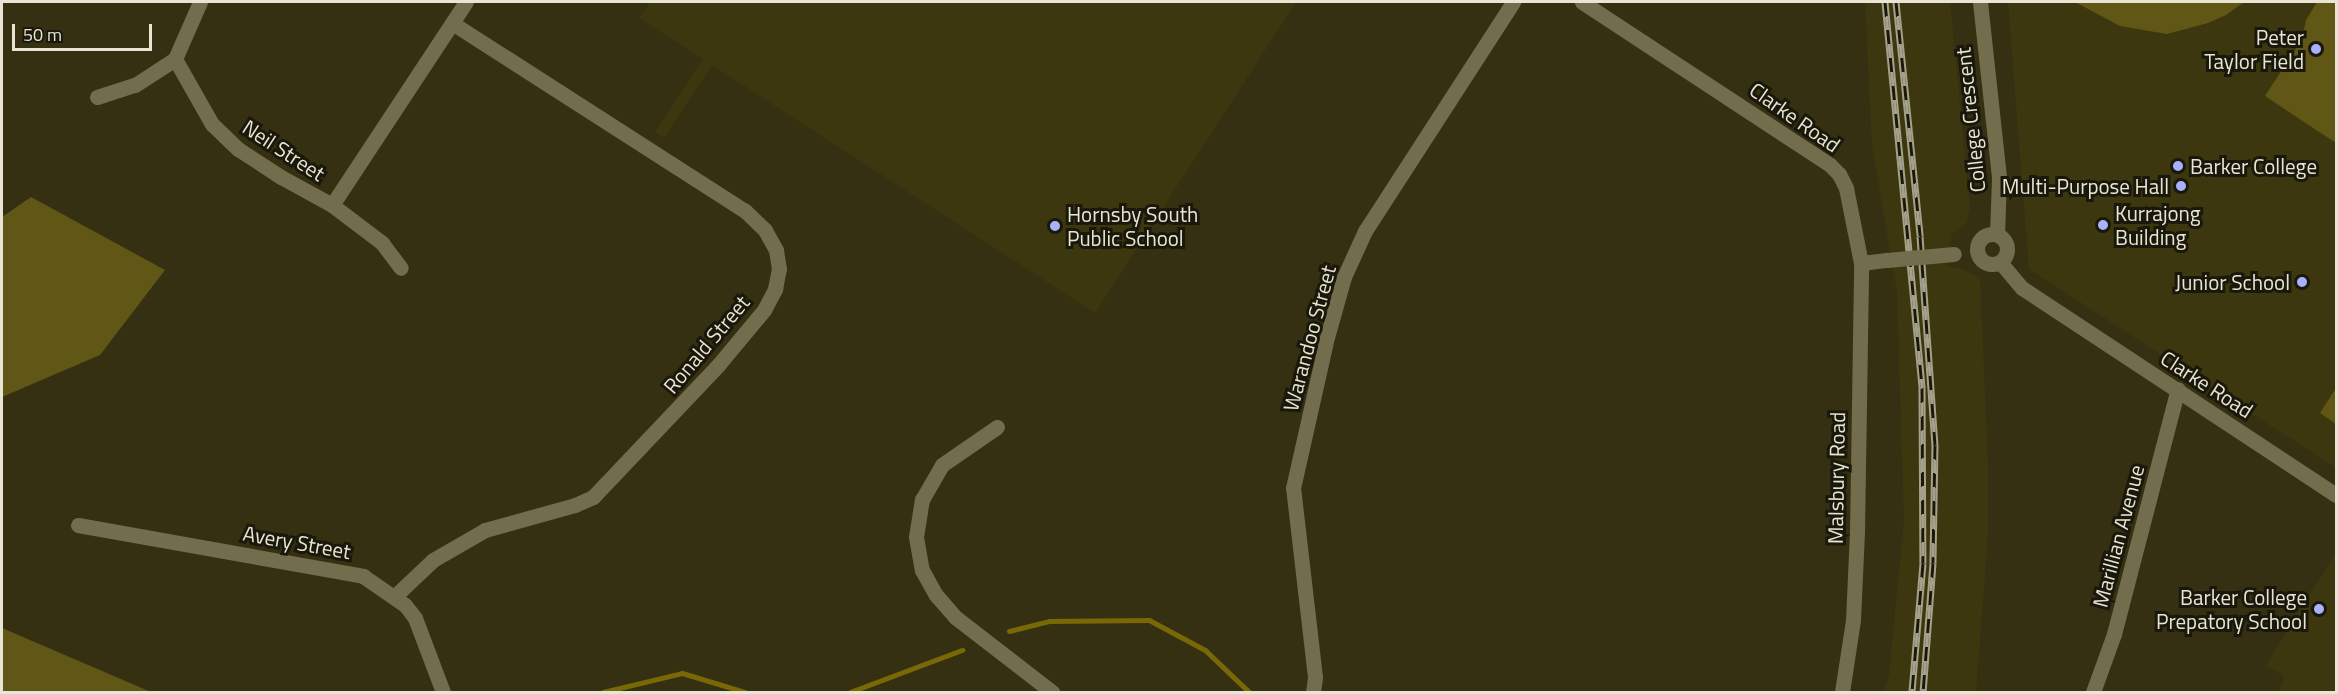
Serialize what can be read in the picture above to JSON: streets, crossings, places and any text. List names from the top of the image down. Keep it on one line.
{"streets":{"street":["Clarke Road","College Crescent","Neil Street","Warandoo Street","Ronald Street","Malsbury Road","Marillian Avenue","Avery Street"]},"crossings":[["Clarke Road","College Crescent"],["Clarke Road","Malsbury Road"],["Clarke Road","Marillian Avenue"],["Ronald Street","Avery Street"]],"places":["Peter Taylor Field","Barker College","Multi-Purpose Hall","Kurrajong Building","Hornsby South Public School","Junior School","Barker College Prepatory School"],"scale_bar":"50 m"}
